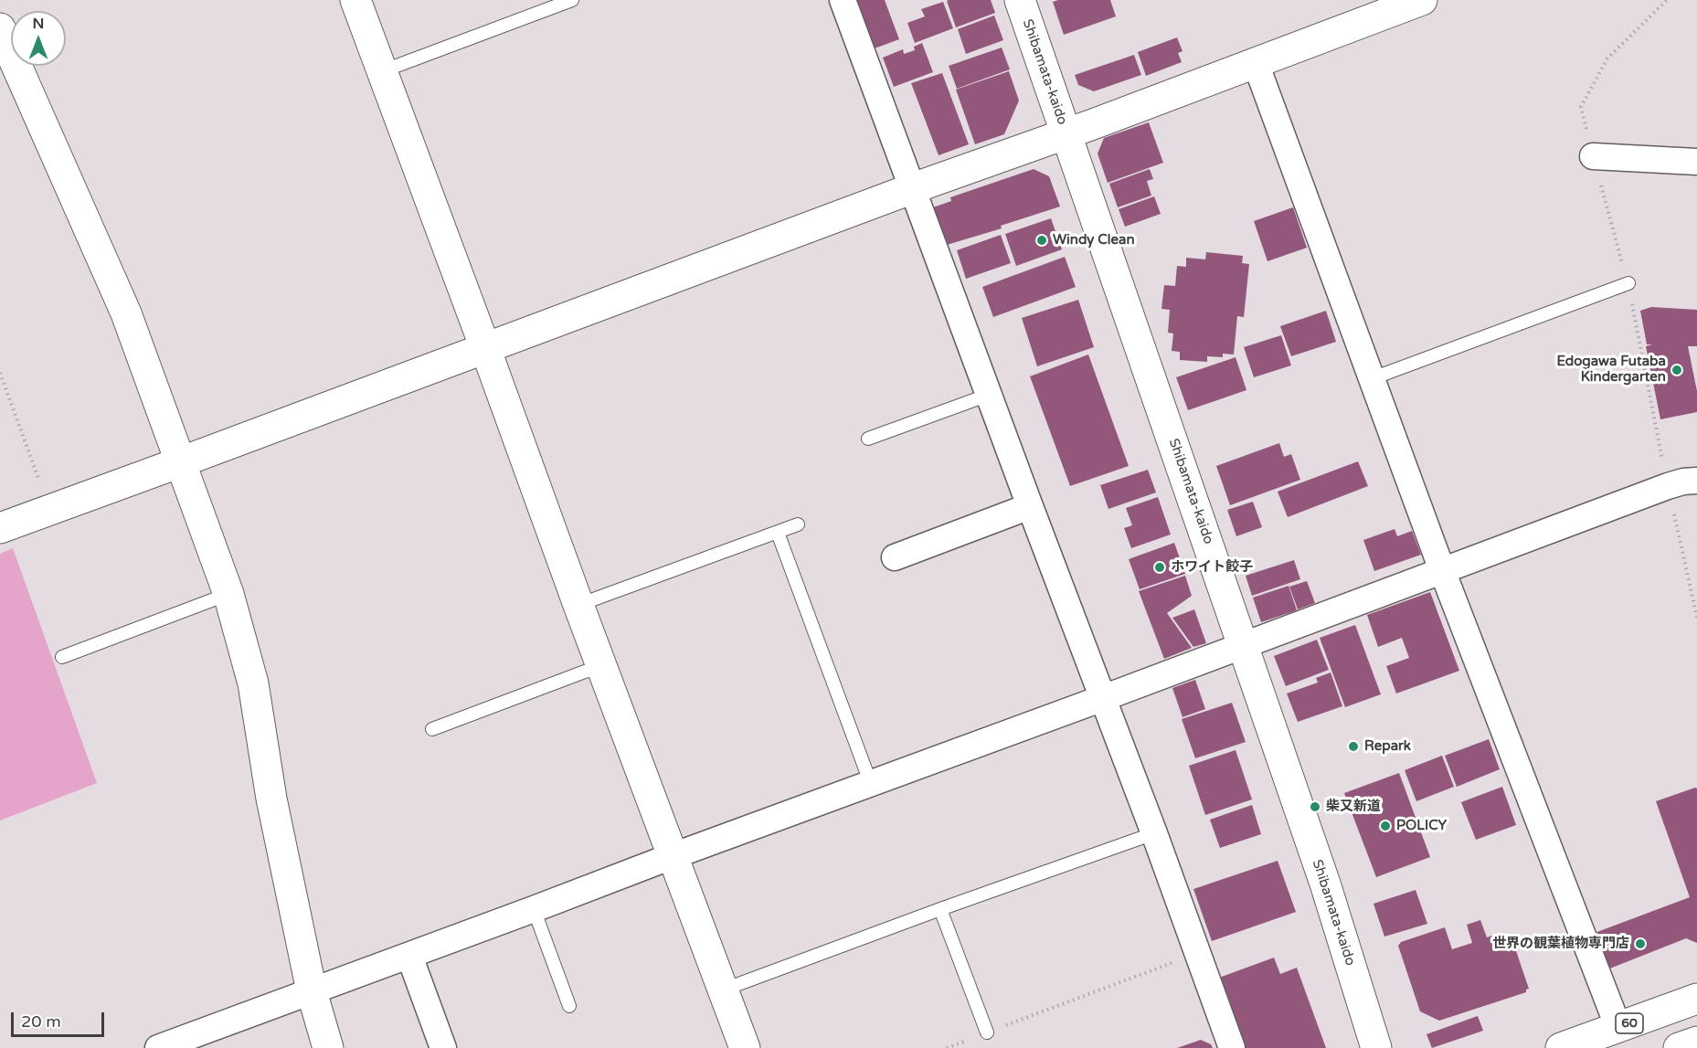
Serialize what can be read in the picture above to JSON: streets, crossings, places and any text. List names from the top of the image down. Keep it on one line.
{"streets":{"street":["Shibamata-kaido","60"]},"places":["Windy Clean","Edogawa Futaba Kindergarten","ホワイト餃子","Repark","柴又新道","POLICY","世界の観葉植物専門店"],"scale_bar":"20 m","north":"top"}
